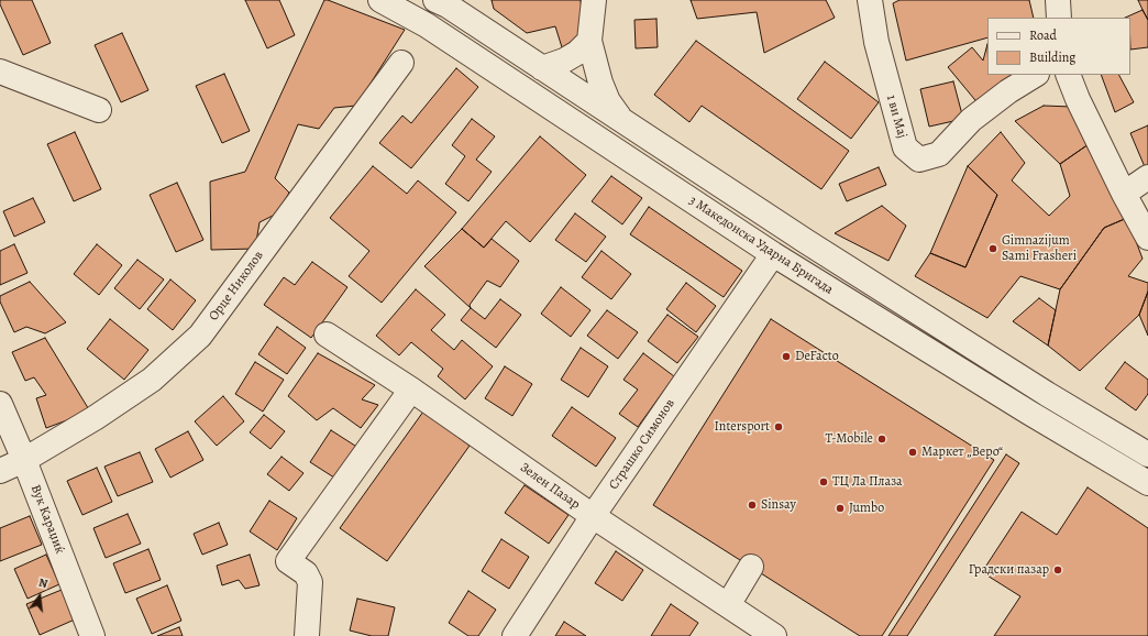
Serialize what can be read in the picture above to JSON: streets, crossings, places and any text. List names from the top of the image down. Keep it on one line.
{"streets":{"street":["1 ви Мај","3 Македонска Ударна Бригада","Орце Николов","Страшко Симонов","Зелен Пазар","Вук Караџиќ"]},"crossings":[["3 Македонска Ударна Бригада","Страшко Симонов"],["Орце Николов","Вук Караџиќ"],["Страшко Симонов","Зелен Пазар"]],"places":["Gimnazijum Sami Frasheri","DeFacto","Intersport","T-Mobile","Маркет „Веро“","ТЦ Ла Плаза","Sinsay","Jumbo","Градски пазар"],"legend":["Road","Building"],"north":"top"}
